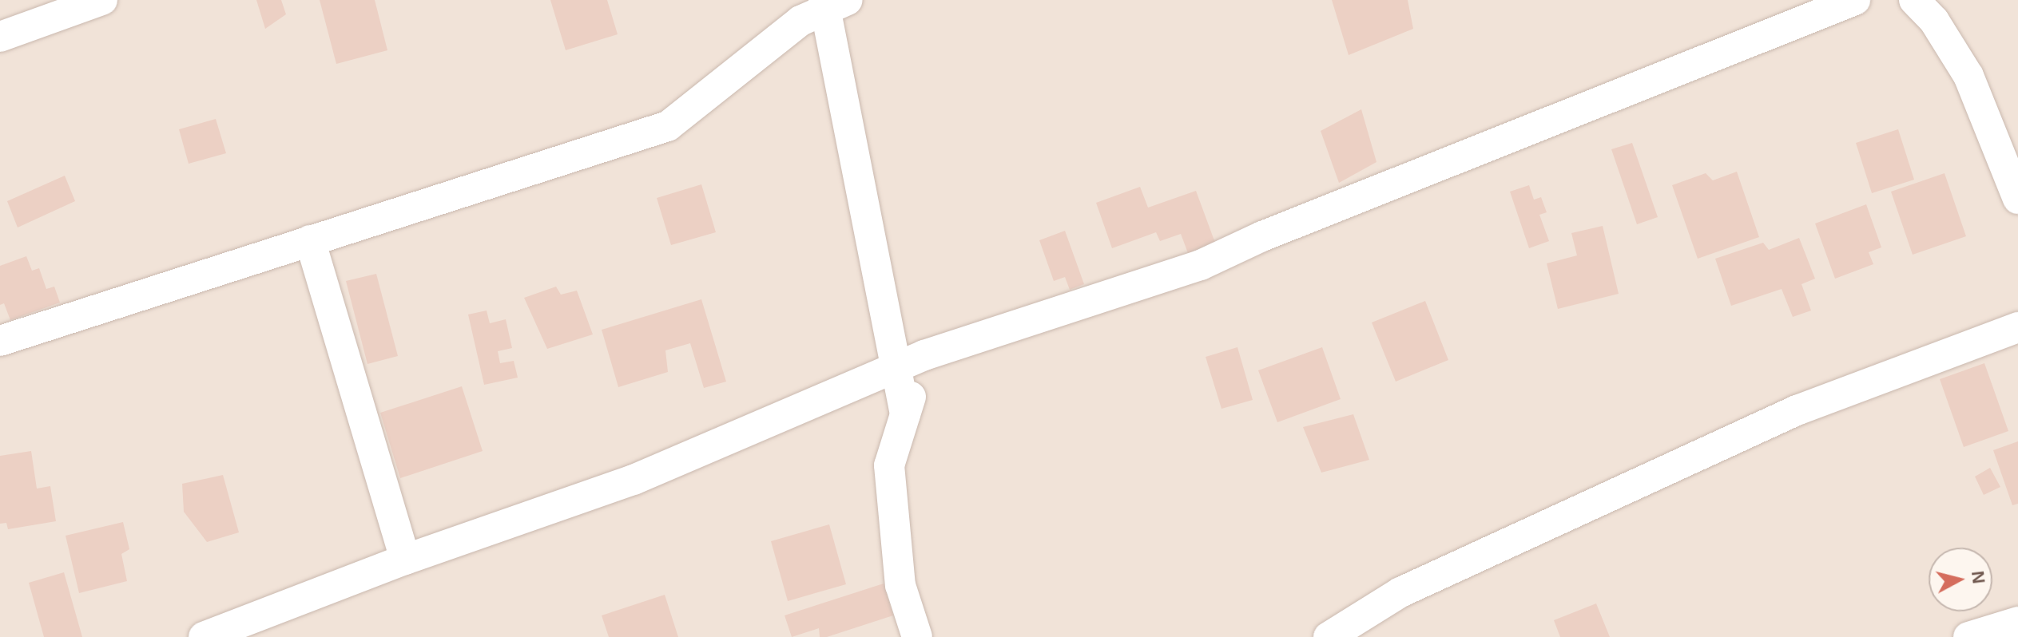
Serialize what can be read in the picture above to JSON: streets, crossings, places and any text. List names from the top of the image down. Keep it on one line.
{"north":"right"}
